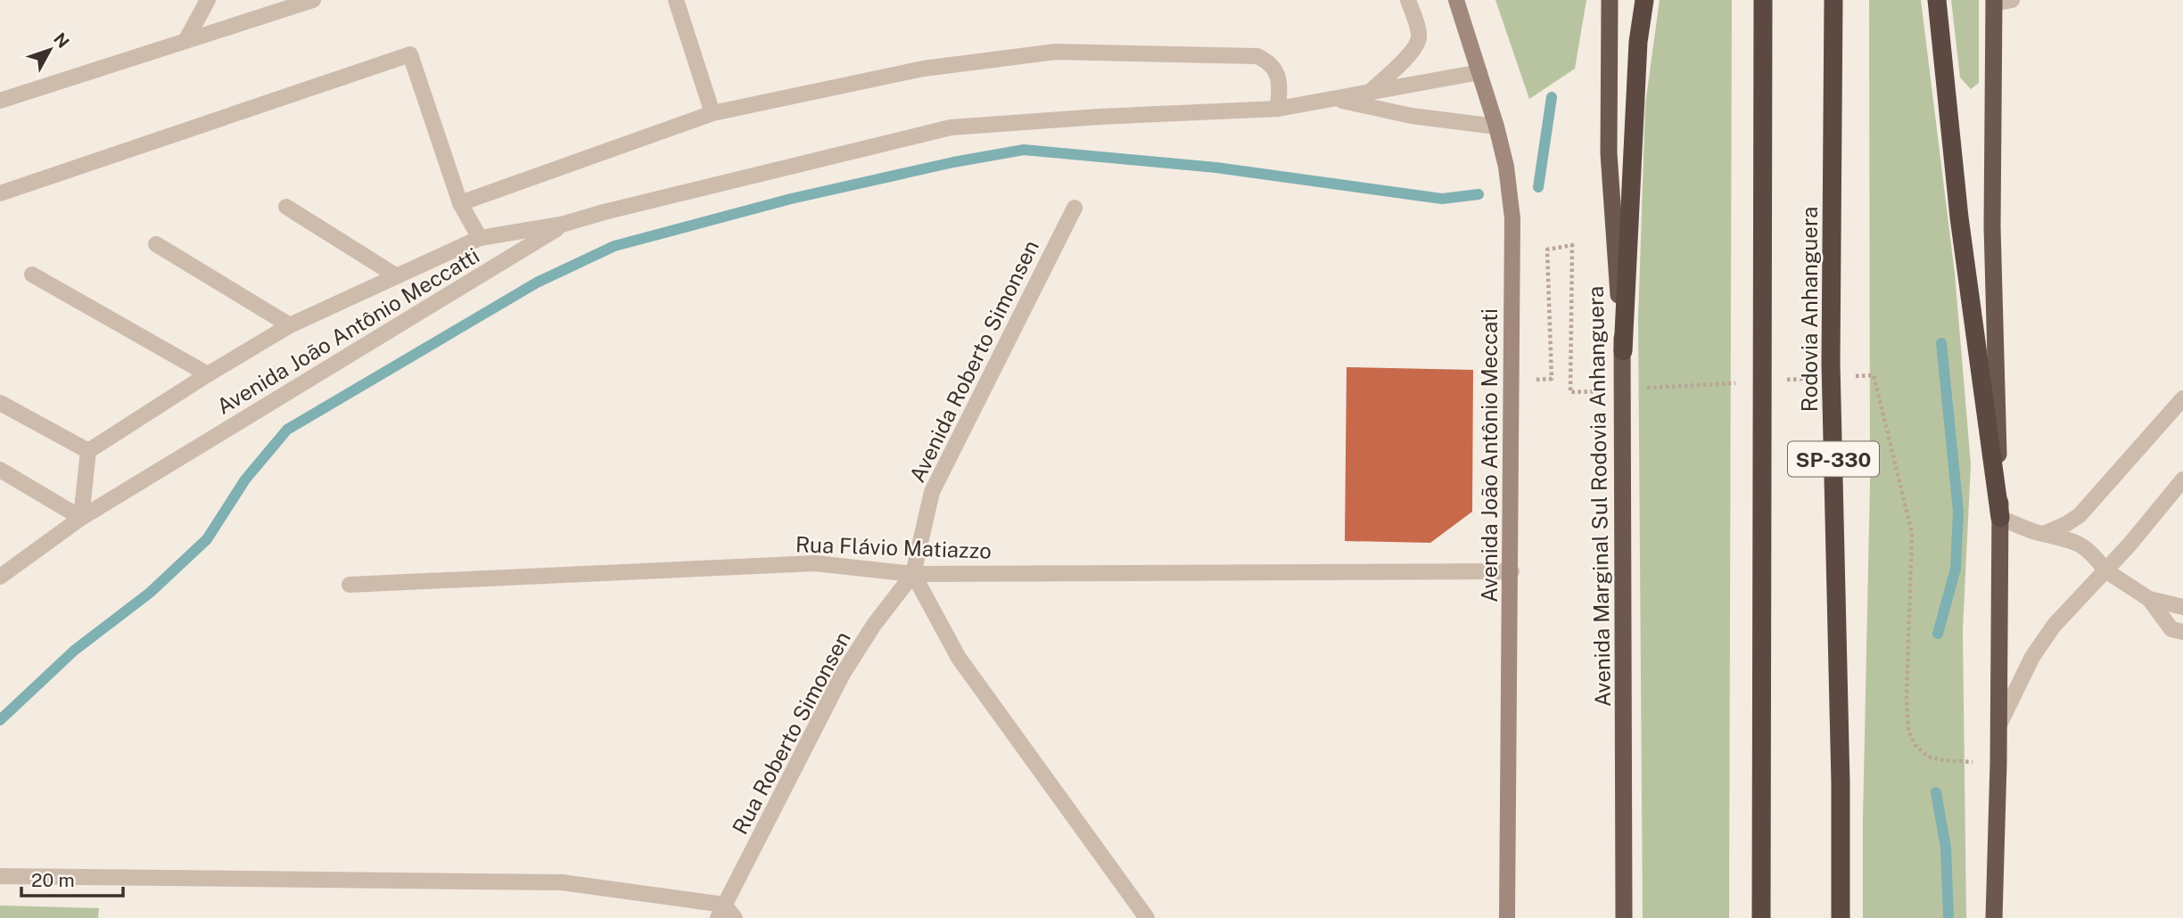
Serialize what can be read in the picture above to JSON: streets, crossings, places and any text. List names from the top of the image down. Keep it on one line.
{"streets":{"highway":["Rodovia Anhanguera","SP-330","Avenida Marginal Sul Rodovia Anhanguera"],"main road":["Avenida João Antônio Meccati"],"street":["Avenida João Antônio Meccatti","Avenida Roberto Simonsen","Rua Flávio Matiazzo","Rua Roberto Simonsen"]},"crossings":[["Avenida Roberto Simonsen","Rua Flávio Matiazzo"],["Avenida Roberto Simonsen","Rua Roberto Simonsen"],["Avenida João Antônio Meccati","Rua Flávio Matiazzo"],["Rua Flávio Matiazzo","Rua Roberto Simonsen"]],"scale_bar":"20 m","north":"top right"}
